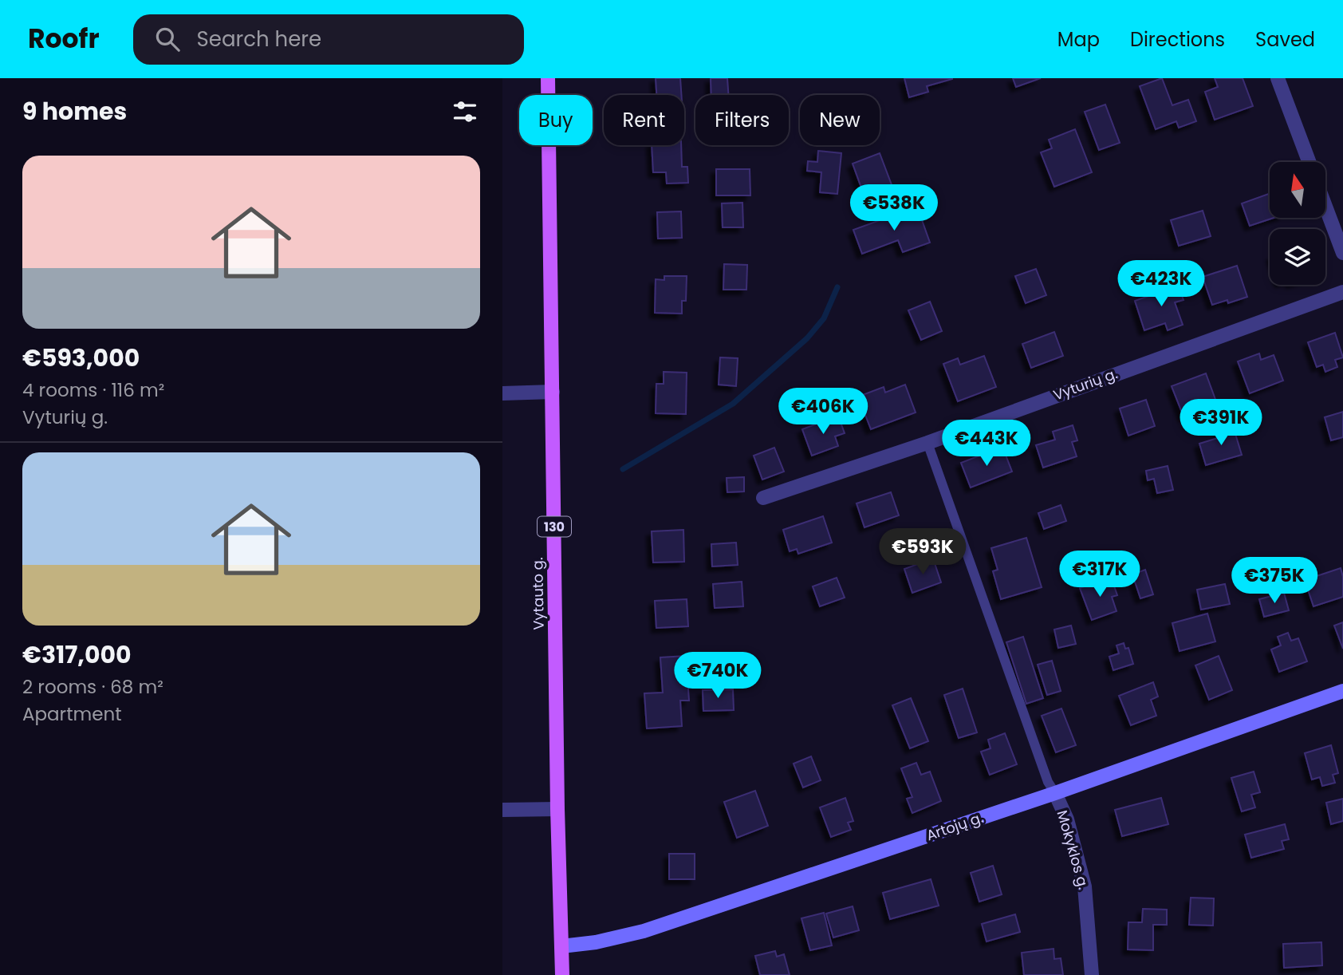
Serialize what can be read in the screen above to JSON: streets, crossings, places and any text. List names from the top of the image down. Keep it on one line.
{"streets":{"main road":["130","Vytauto g.","Artojų g."],"street":["Vyturių g.","Mokyklos g."]},"crossings":[["Vytauto g.","Artojų g."],["Artojų g.","Mokyklos g."]],"north":"top","page":{"header":"Roofr","search":"Search here","nav":["Map","Directions","Saved"],"heading":"9 homes","chip":["Buy","Rent","Filters","New"],"list":[{"name":"€593,000","note":"4 rooms · 116 m² · Vyturių g."},{"name":"€317,000","note":"2 rooms · 68 m² · Apartment"}],"price":["€538K","€423K","€406K","€391K","€443K","€593K","€317K","€375K","€740K"]}}
